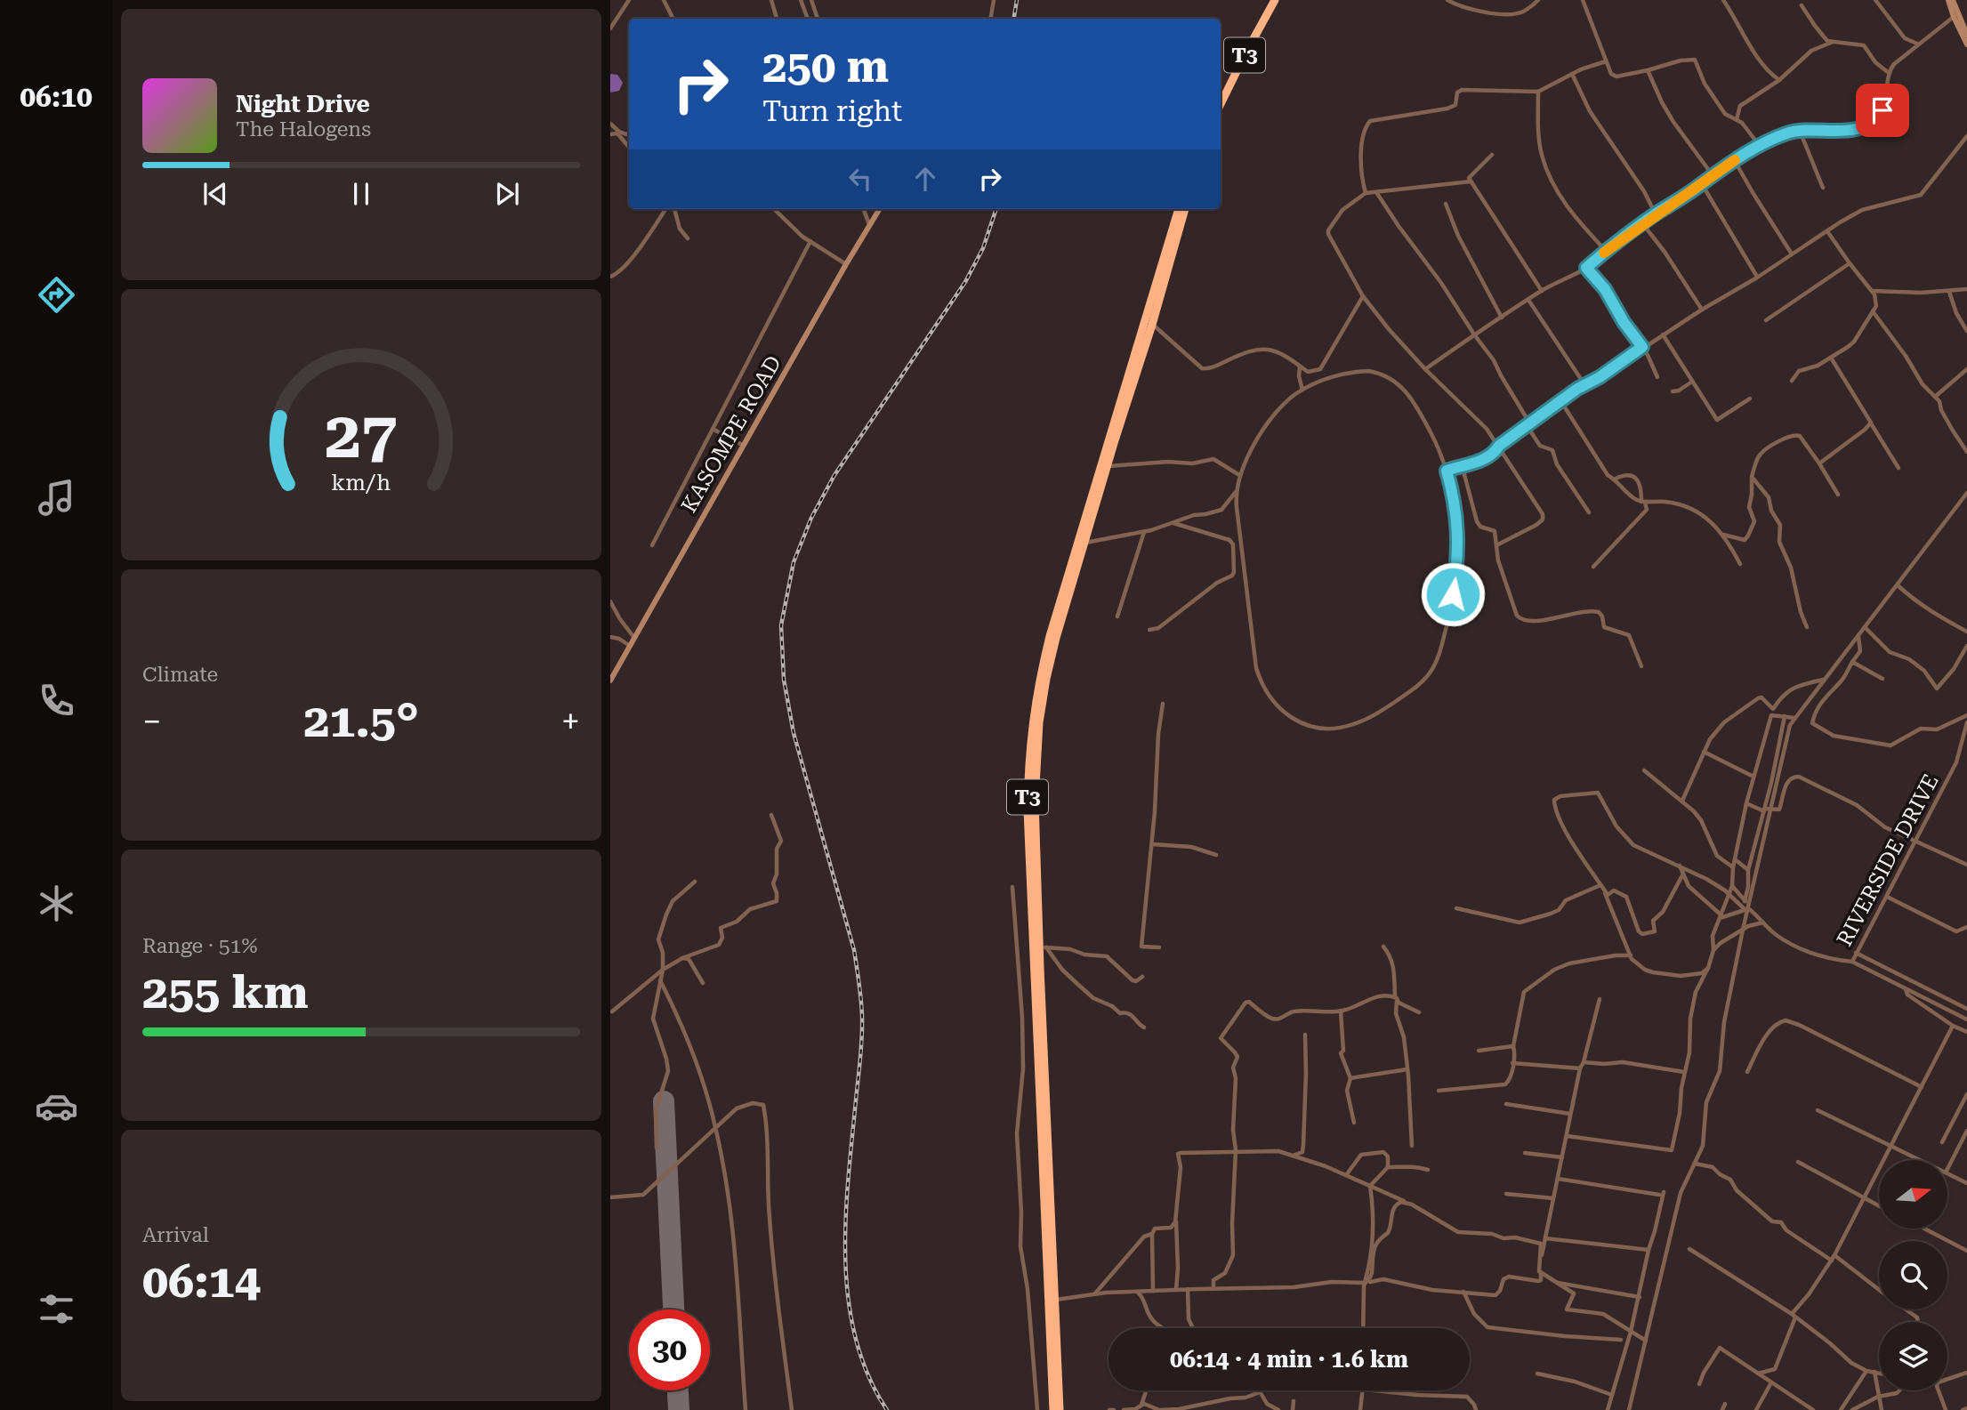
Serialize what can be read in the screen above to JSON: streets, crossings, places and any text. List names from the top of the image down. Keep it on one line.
{"streets":{"highway":["T3"],"street":["KASOMPE ROAD","RIVERSIDE DRIVE"]},"north":"right","page":{"tabs":"06:10","turn":["250 m","Turn right"],"song":["Night Drive","The Halogens"],"tile":["Climate",["Range · 51%","255 km"],["Arrival","06:14"]],"heat":["−","21.5°","+"],"limit":"30","trip":"06:14 · 4 min · 1.6 km","gauge":["27","km/h"]}}
